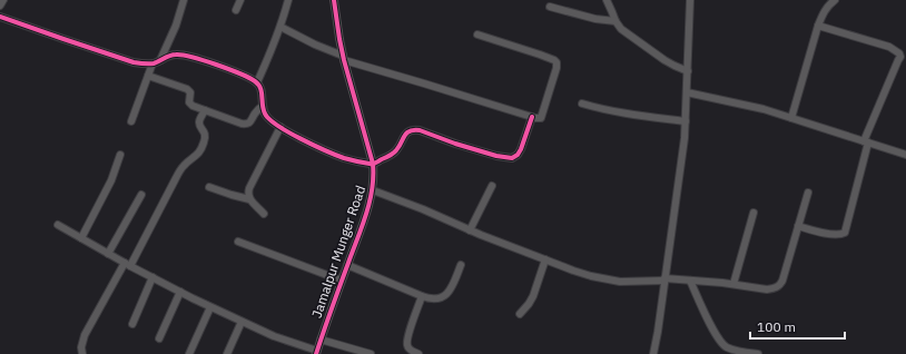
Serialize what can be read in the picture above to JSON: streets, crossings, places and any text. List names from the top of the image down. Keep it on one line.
{"streets":{"street":["Jamalpur Munger Road"]},"scale_bar":"100 m"}
